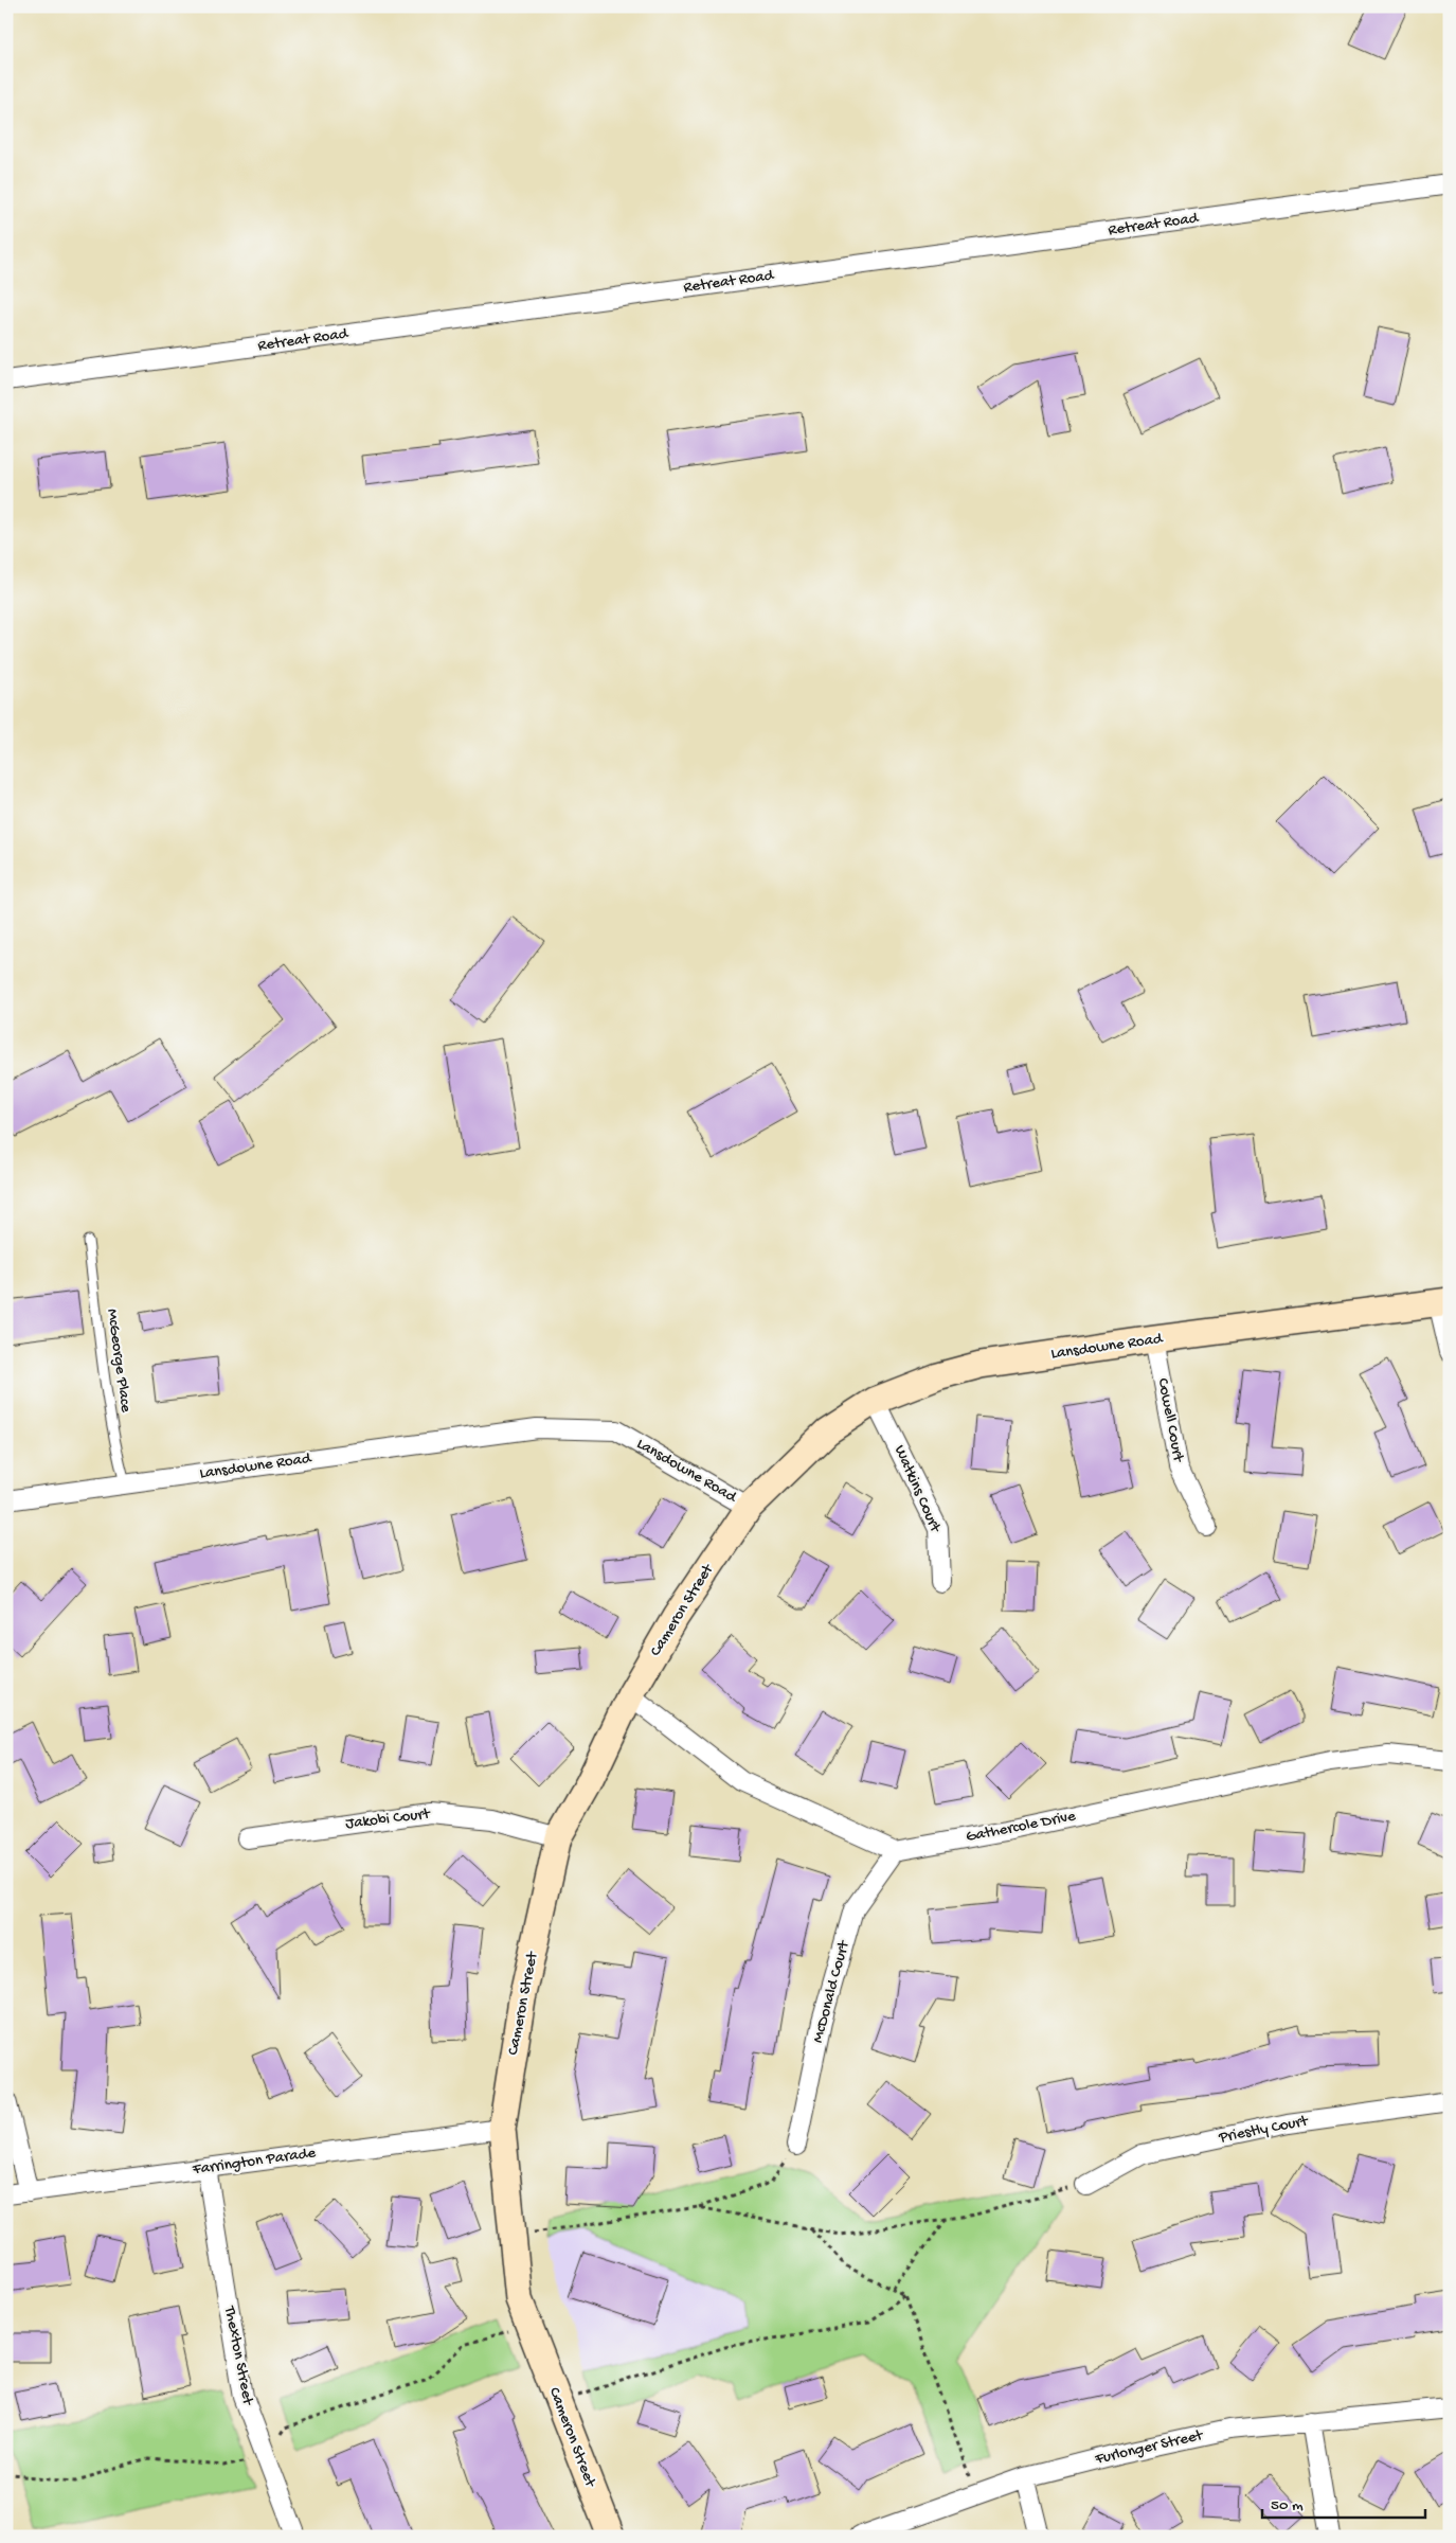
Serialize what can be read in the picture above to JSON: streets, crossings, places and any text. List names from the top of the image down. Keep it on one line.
{"streets":{"street":["Retreat Road","Lansdowne Road","Cowell Court","Watkins Court","Cameron Street","Jakobi Court","Gathercole Drive","McDonald Court","Priestly Court","Farrington Parade","Thexton Street","Furlonger Street"],"lane":["McGeorge Place"]},"crossings":[["Lansdowne Road","McGeorge Place"],["Lansdowne Road","Cowell Court"],["Lansdowne Road","Watkins Court"],["Lansdowne Road","Cameron Street"],["Cameron Street","Jakobi Court"],["Cameron Street","Farrington Parade"],["Gathercole Drive","McDonald Court"],["Farrington Parade","Thexton Street"]],"scale_bar":"50 m"}
